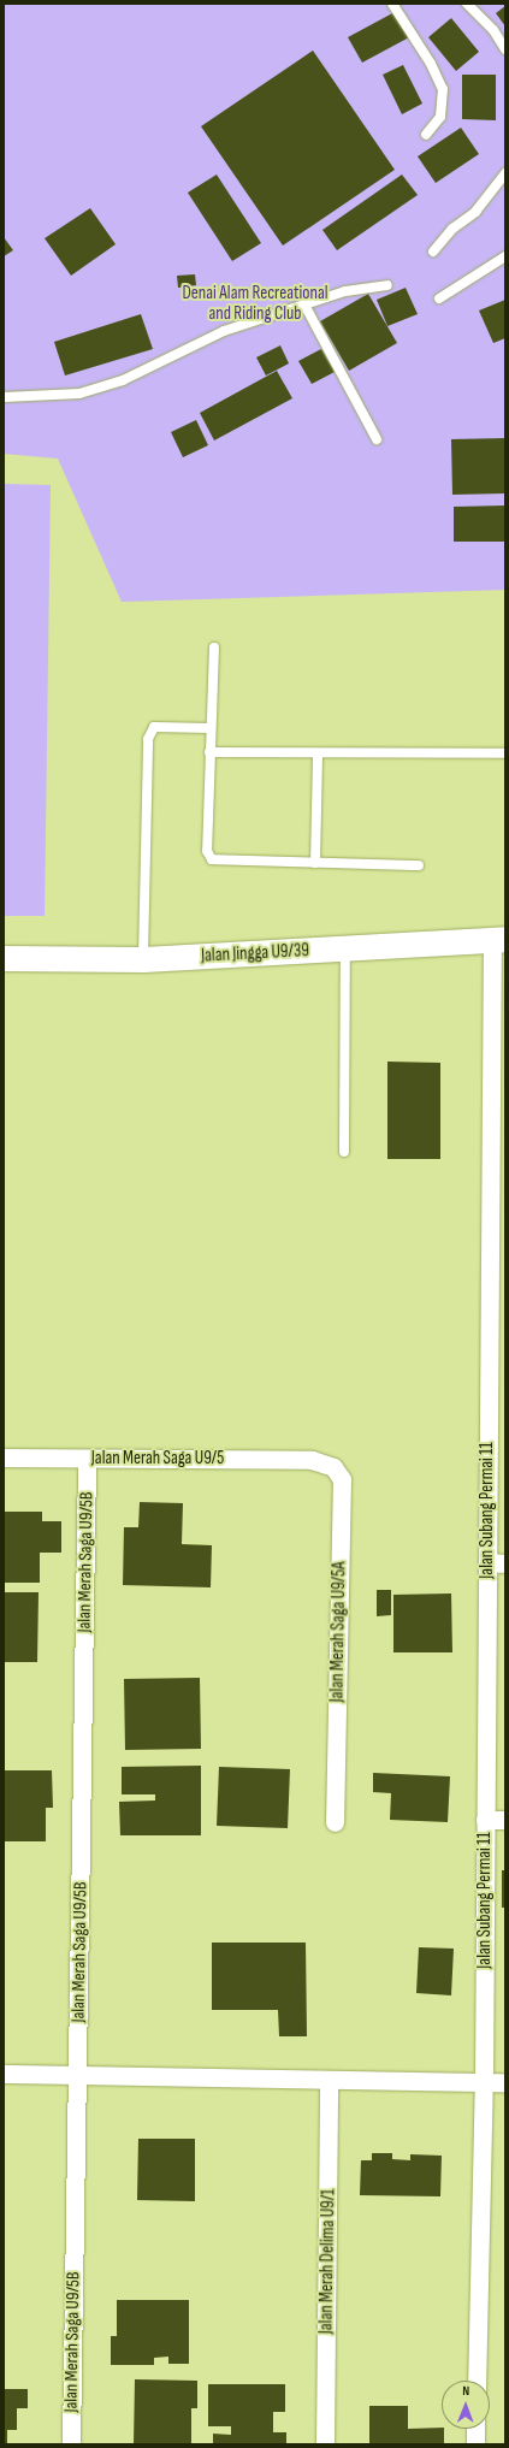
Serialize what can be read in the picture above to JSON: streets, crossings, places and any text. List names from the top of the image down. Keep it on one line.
{"streets":{"street":["Jalan Jingga U9/39","Jalan Merah Saga U9/5","Jalan Subang Permai 11","Jalan Merah Saga U9/5B","Jalan Merah Saga U9/5A","Jalan Merah Delima U9/1"]},"crossings":[["Jalan Jingga U9/39","Jalan Subang Permai 11"],["Jalan Merah Saga U9/5","Jalan Merah Saga U9/5B"],["Jalan Merah Saga U9/5","Jalan Merah Saga U9/5A"]],"parks":["Denai Alam Recreational and Riding Club"],"north":"top"}
